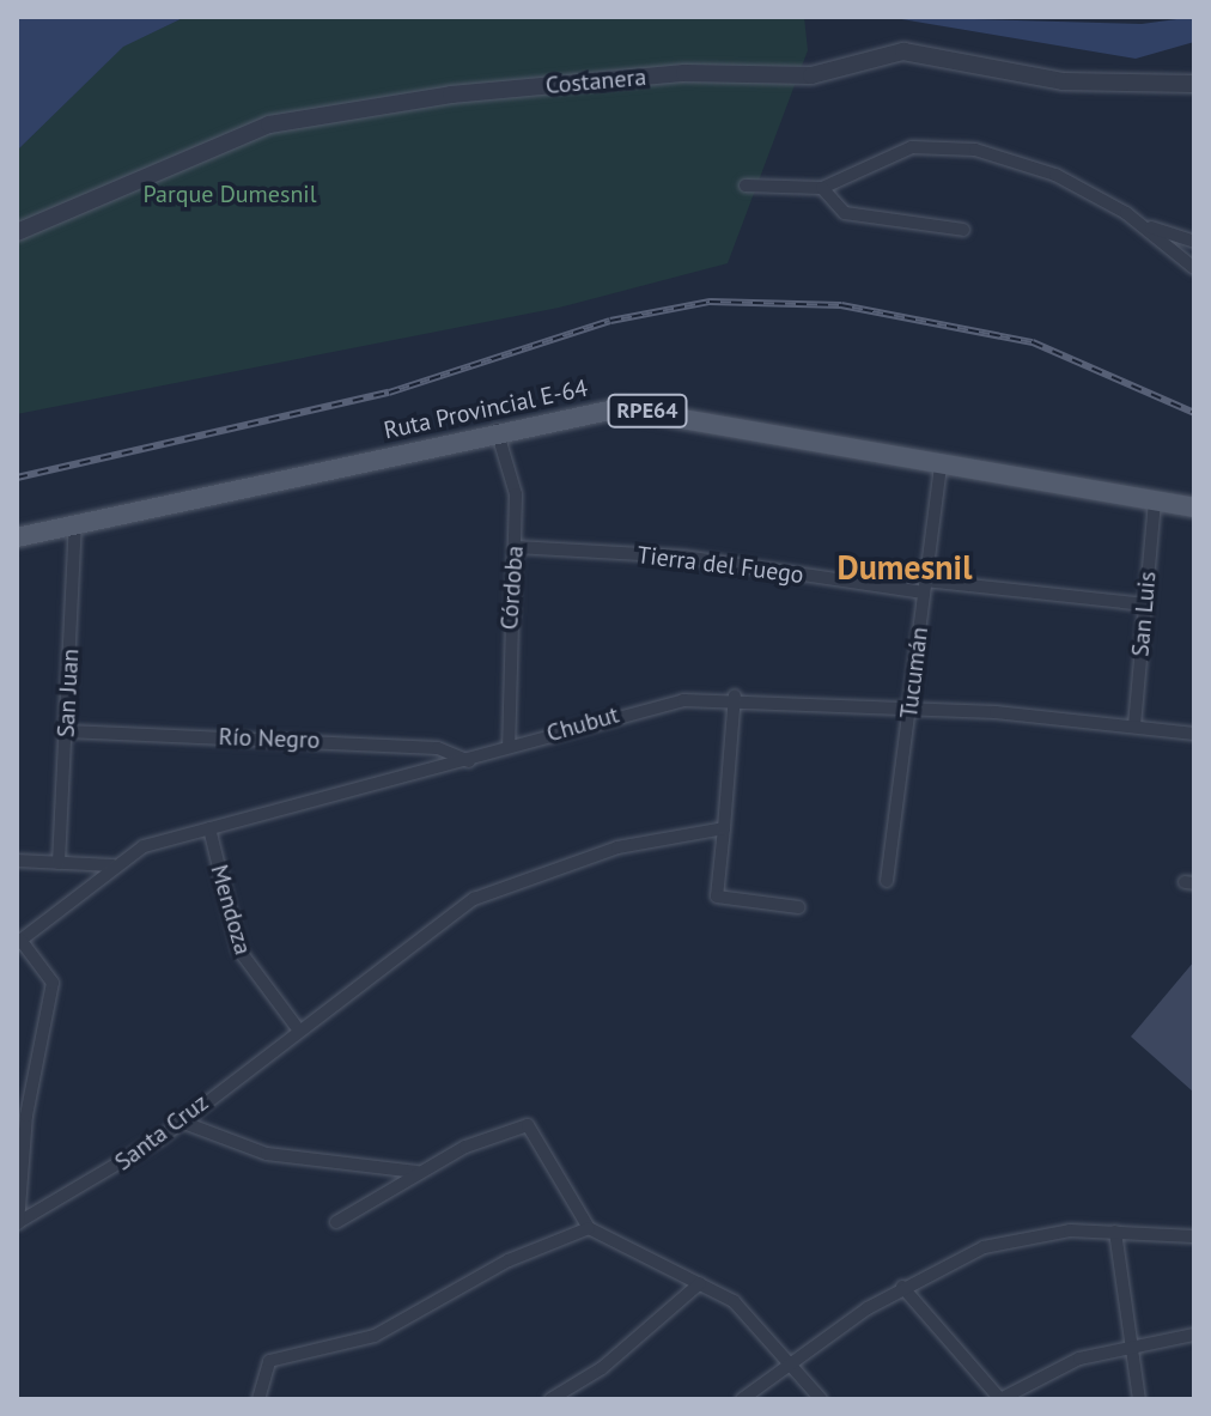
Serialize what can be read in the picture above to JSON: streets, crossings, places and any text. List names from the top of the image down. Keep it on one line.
{"streets":{"main road":["Ruta Provincial E-64","RPE64"],"street":["Costanera","Tierra del Fuego","Córdoba","San Luis","Tucumán","San Juan","Chubut","Río Negro","Mendoza","Santa Cruz"]},"crossings":[["Ruta Provincial E-64","Córdoba"],["Ruta Provincial E-64","San Luis"],["Ruta Provincial E-64","Tucumán"],["Ruta Provincial E-64","San Juan"],["Tierra del Fuego","Córdoba"],["Tierra del Fuego","San Luis"],["Tierra del Fuego","Tucumán"],["Córdoba","Chubut"],["San Luis","Chubut"],["Tucumán","Chubut"],["San Juan","Río Negro"],["Chubut","Río Negro"],["Chubut","Mendoza"],["Mendoza","Santa Cruz"]],"districts":["Dumesnil"],"parks":["Parque Dumesnil"]}
